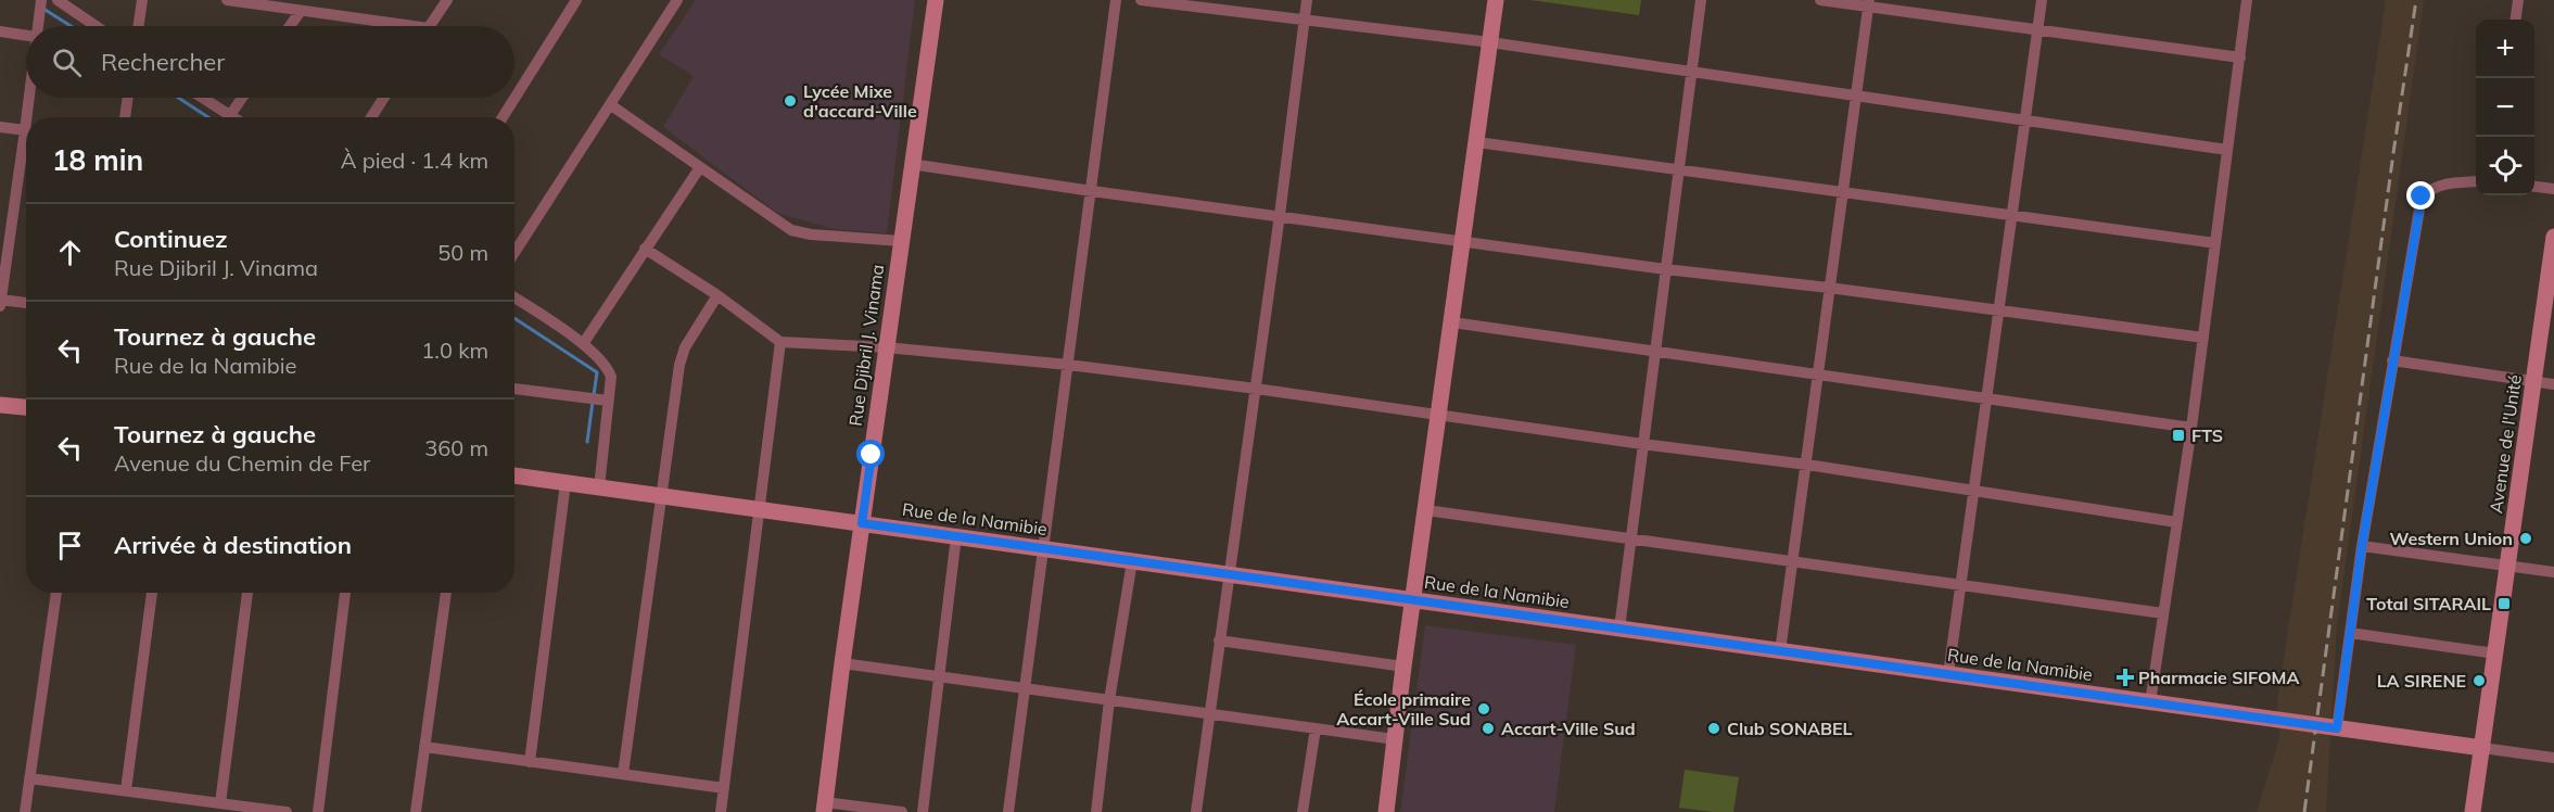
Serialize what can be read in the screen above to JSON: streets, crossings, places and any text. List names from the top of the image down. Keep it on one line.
{"streets":{"street":["Rue Djibril J. Vinama","Avenue de l'Unité","Rue de la Namibie"]},"crossings":[["Rue Djibril J. Vinama","Rue de la Namibie"],["Avenue de l'Unité","Rue de la Namibie"]],"places":{"other":["Lycée Mixe d'accard-Ville","Western Union","LA SIRENE","École primaire Accart-Ville Sud","Accart-Ville Sud","Club SONABEL"],"transit":["FTS","Total SITARAIL"],"health":["Pharmacie SIFOMA"]},"page":{"map_buttons":["+","−"],"search":"Rechercher","heading":["18 min","À pied · 1.4 km"],"list":[["Continuez","Rue Djibril J. Vinama","50 m"],["Tournez à gauche","Rue de la Namibie","1.0 km"],["Tournez à gauche","Avenue du Chemin de Fer","360 m"],"Arrivée à destination"]}}
